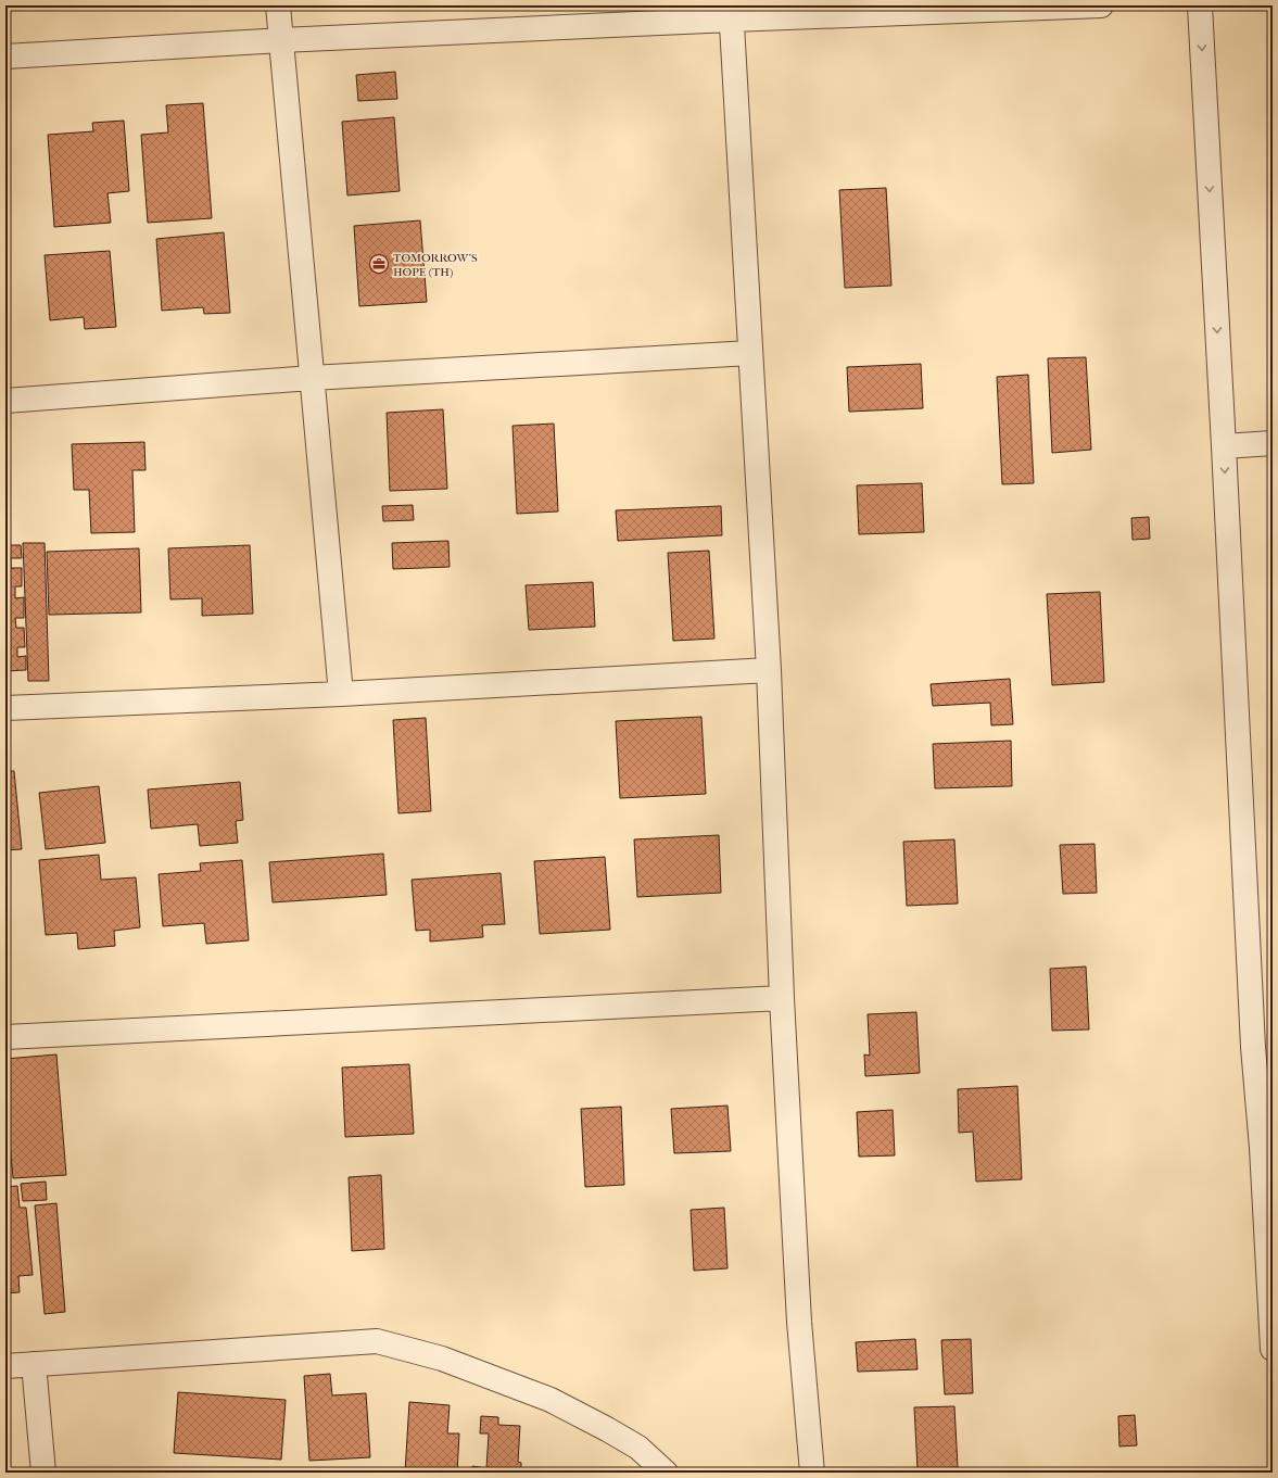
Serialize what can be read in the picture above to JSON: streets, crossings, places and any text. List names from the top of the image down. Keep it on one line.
{"places":{"office":["TOMORROW'S HOPE (TH)"]}}
